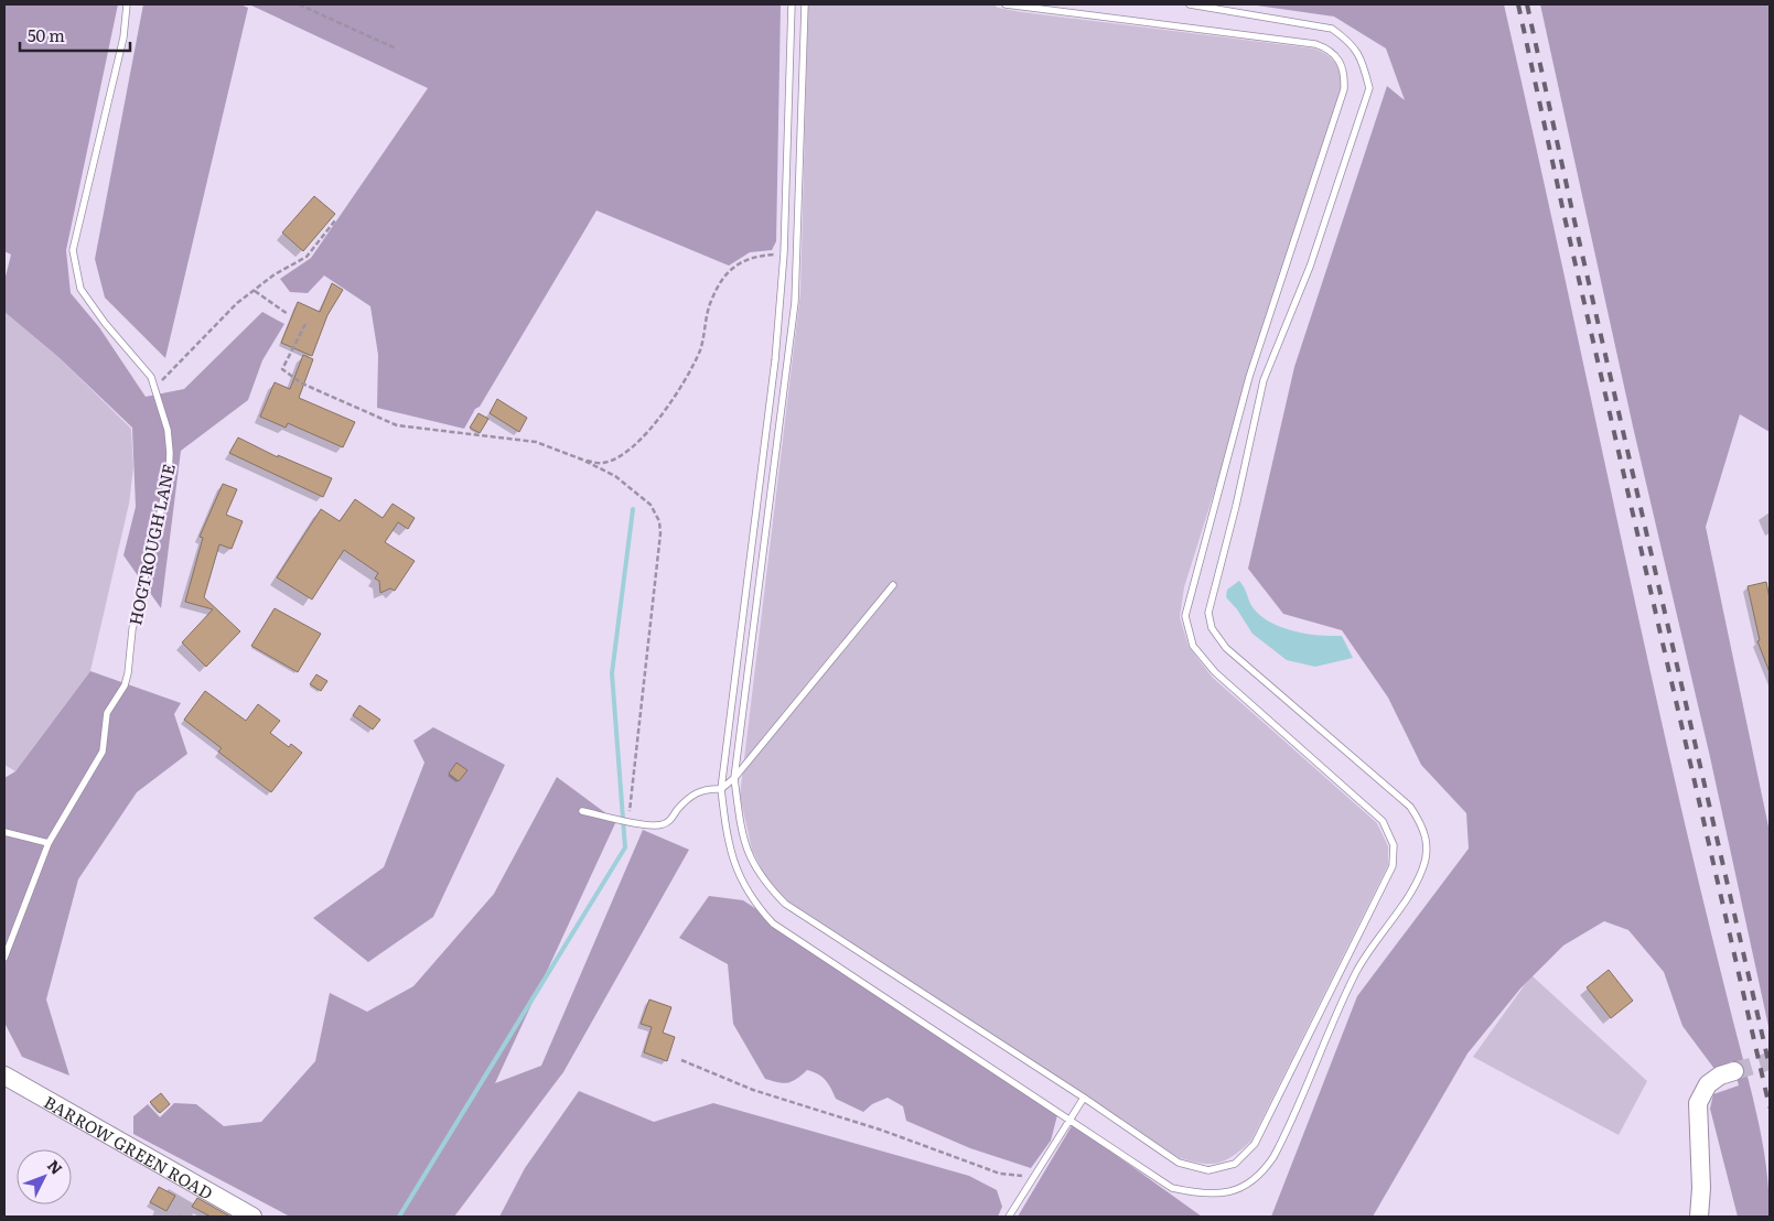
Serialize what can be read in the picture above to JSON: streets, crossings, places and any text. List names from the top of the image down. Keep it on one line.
{"streets":{"street":["BARROW GREEN ROAD"],"lane":["HOGTROUGH LANE"]},"scale_bar":"50 m","north":"top right"}
